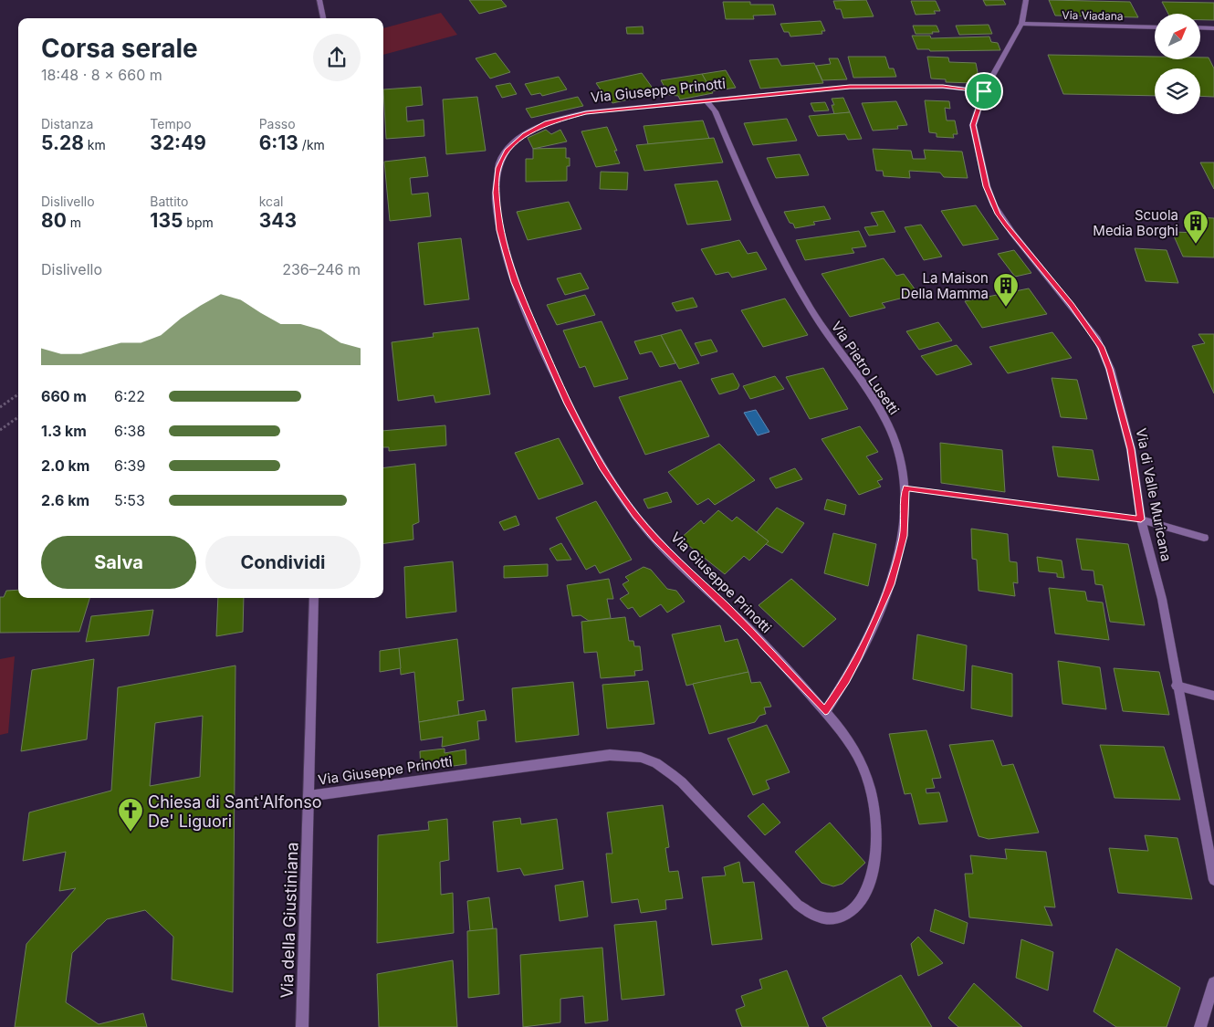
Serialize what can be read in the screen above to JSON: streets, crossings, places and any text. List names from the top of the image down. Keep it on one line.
{"streets":{"street":["Via Viadana","Via Giuseppe Prinotti","Via Pietro Lusetti","Via di Valle Muricana","Via della Giustiniana"]},"crossings":[["Via Viadana","Via di Valle Muricana"],["Via Giuseppe Prinotti","Via Pietro Lusetti"],["Via Giuseppe Prinotti","Via di Valle Muricana"],["Via Giuseppe Prinotti","Via della Giustiniana"]],"places":{"building":["Scuola Media Borghi","La Maison Della Mamma"],"church":["Chiesa di Sant'Alfonso De' Liguori"]},"north":"top right","page":{"heading":["Corsa serale","18:48 · 8 × 660 m"],"stats":[["Distanza","5.28 km"],["Tempo","32:49"],["Passo","6:13 /km"],["Dislivello","80 m"],["Battito","135 bpm"],["kcal","343"]],"chart":["Dislivello","236–246 m"],"list":[{"name":"660 m","note":"6:22"},{"name":"1.3 km","note":"6:38"},{"name":"2.0 km","note":"6:39"},{"name":"2.6 km","note":"5:53"}],"buttons":["Salva","Condividi"]}}
